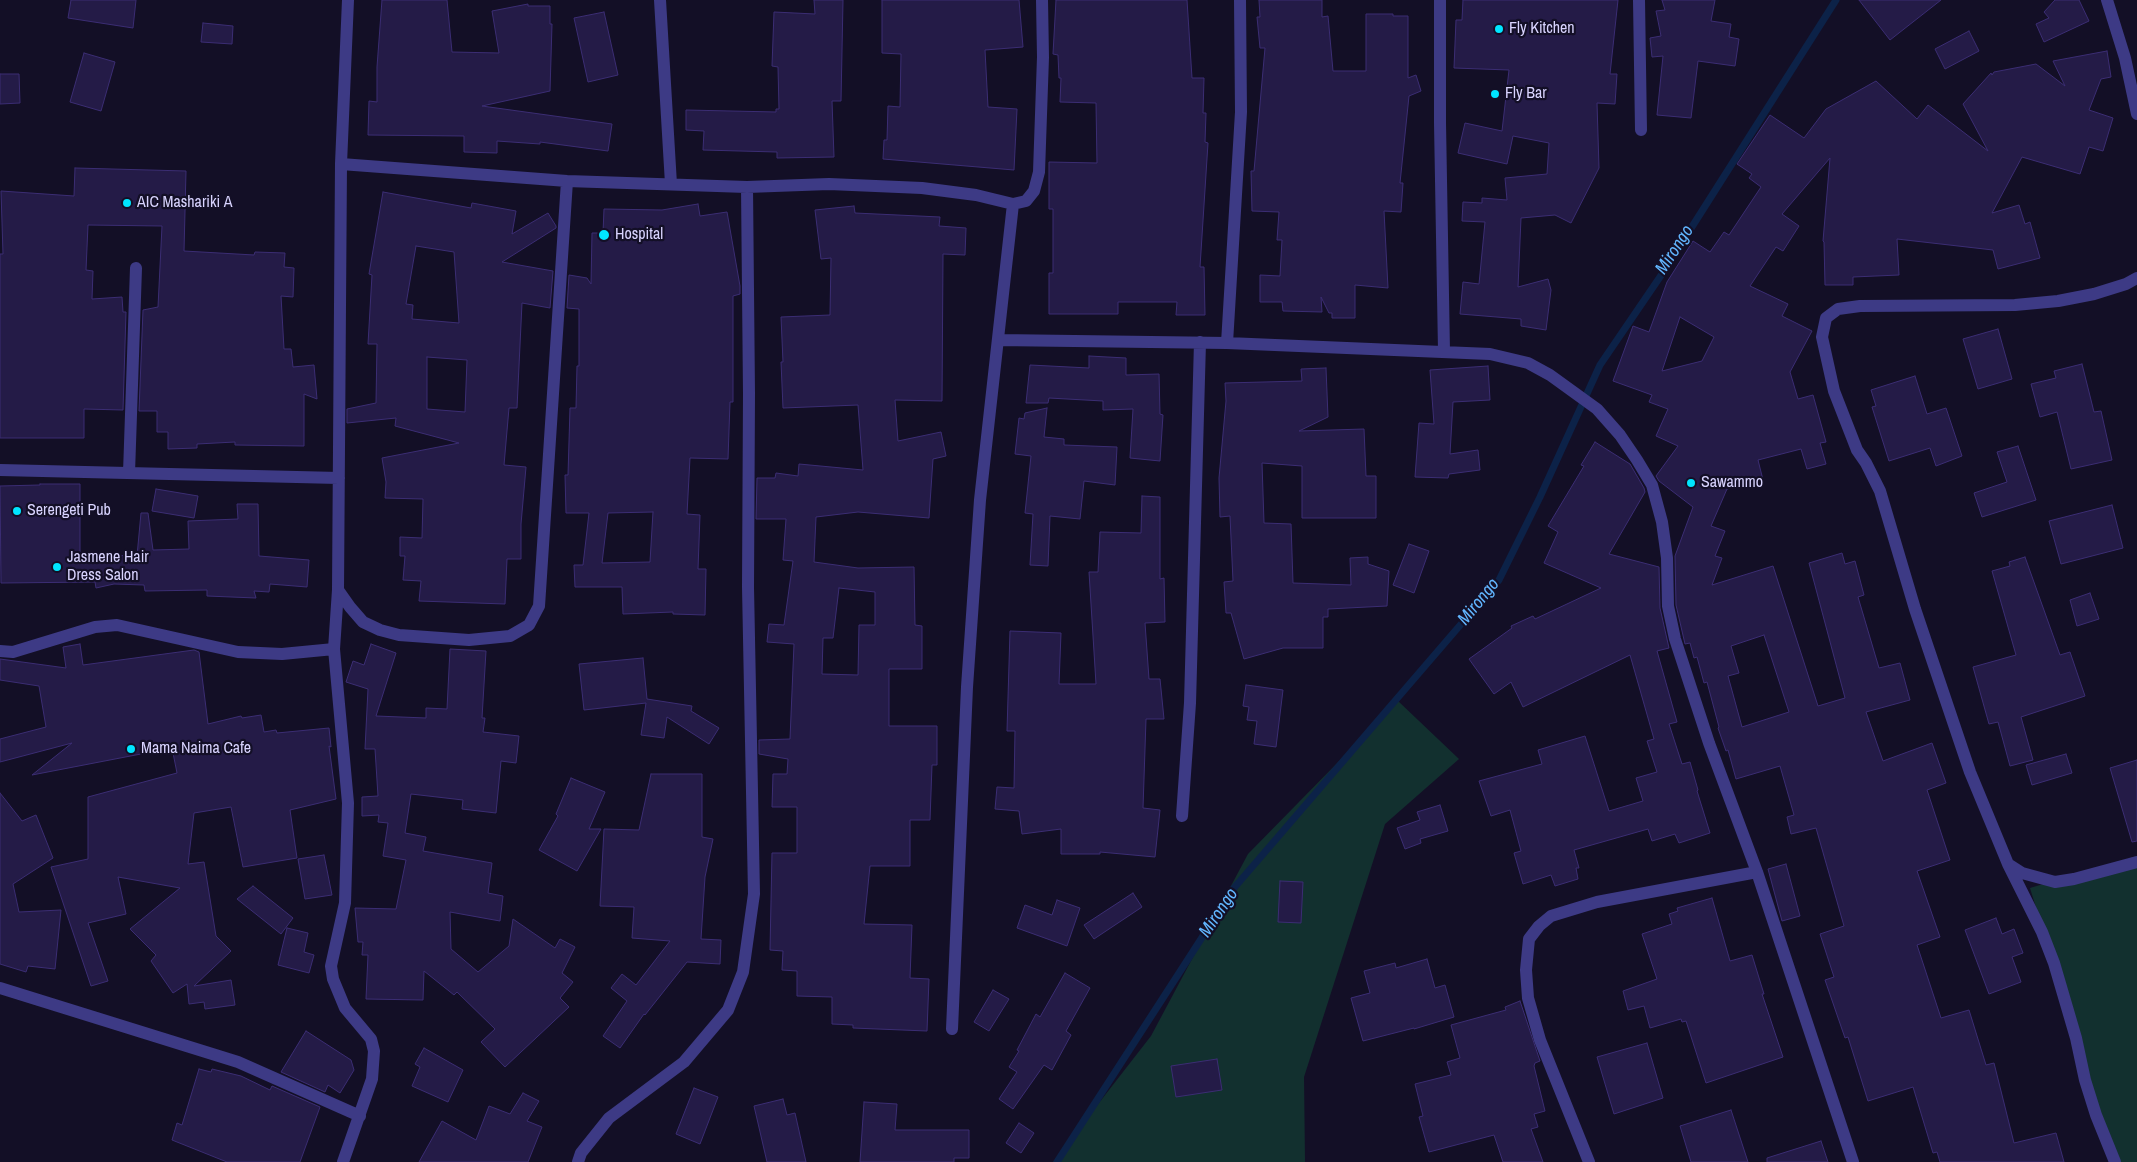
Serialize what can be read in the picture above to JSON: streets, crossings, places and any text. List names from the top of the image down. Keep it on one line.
{"water":["Mirongo"],"places":["Fly Kitchen","Fly Bar","AIC Mashariki A","Hospital","Sawammo","Serengeti Pub","Jasmene Hair Dress Salon","Mama Naima Cafe"]}
